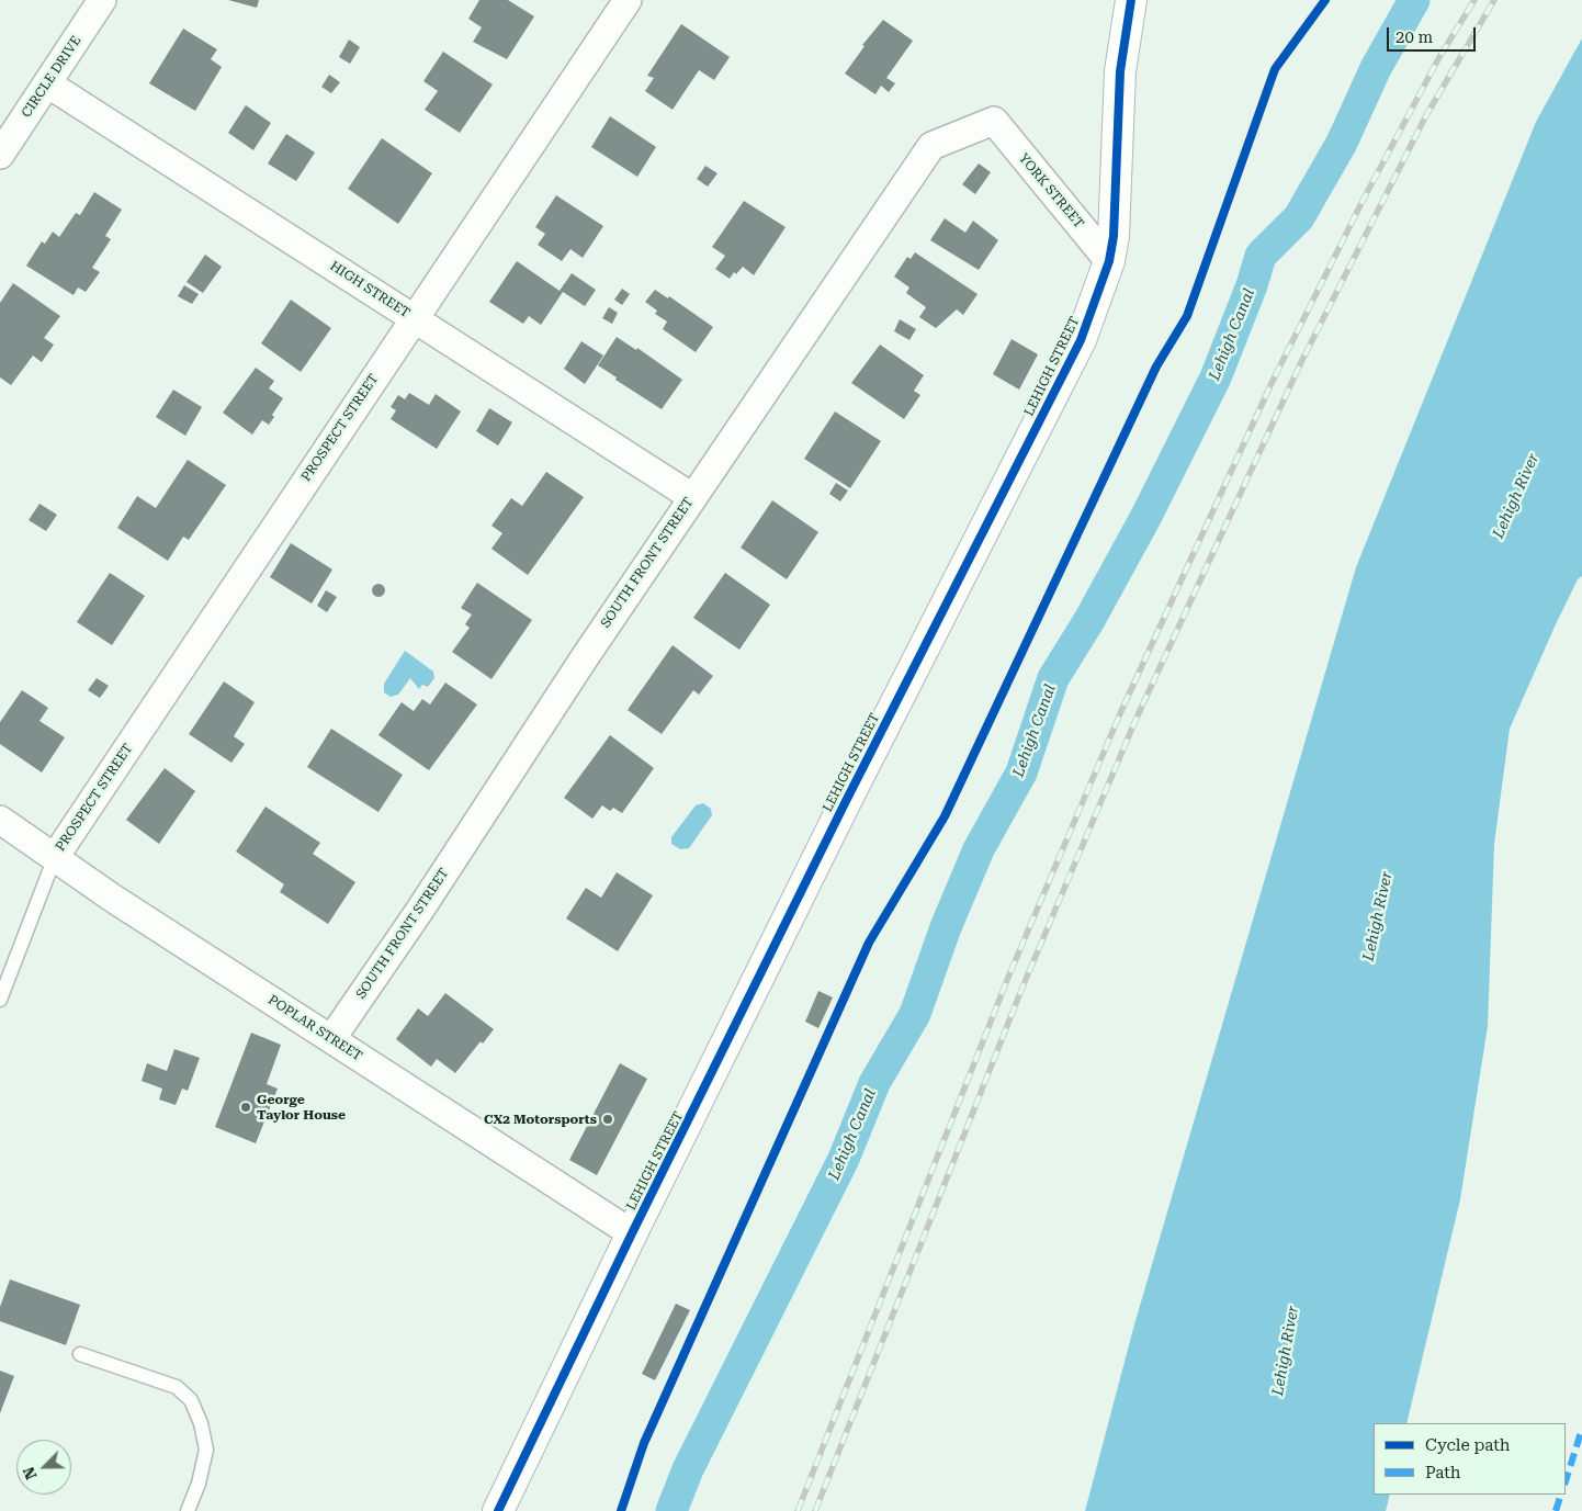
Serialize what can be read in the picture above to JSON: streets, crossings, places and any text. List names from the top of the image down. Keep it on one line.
{"streets":{"street":["CIRCLE DRIVE","YORK STREET","HIGH STREET","LEHIGH STREET","PROSPECT STREET","SOUTH FRONT STREET","POPLAR STREET"]},"crossings":[["CIRCLE DRIVE","HIGH STREET"],["YORK STREET","LEHIGH STREET"],["YORK STREET","SOUTH FRONT STREET"],["HIGH STREET","PROSPECT STREET"],["HIGH STREET","SOUTH FRONT STREET"],["LEHIGH STREET","POPLAR STREET"],["PROSPECT STREET","POPLAR STREET"],["SOUTH FRONT STREET","POPLAR STREET"]],"water":["Lehigh Canal","Lehigh River"],"places":["George Taylor House","CX2 Motorsports"],"legend":["Cycle path","Path"],"scale_bar":"20 m","north":"bottom left"}
